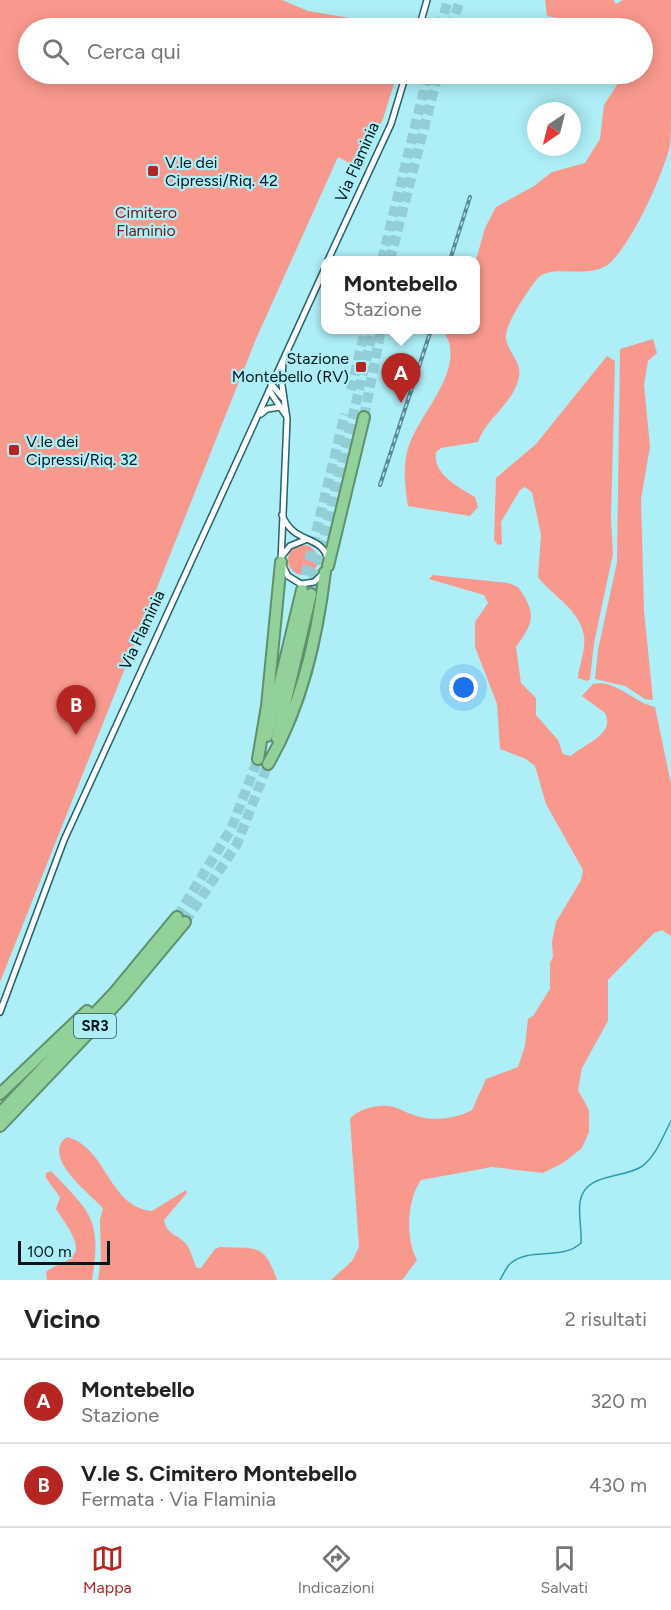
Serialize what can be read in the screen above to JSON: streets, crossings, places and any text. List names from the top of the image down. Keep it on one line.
{"streets":{"highway":["SR3"],"street":["Via Flaminia"]},"parks":["Cimitero Flaminio"],"places":{"transit":["V.le dei Cipressi/Riq. 42","Stazione Montebello (RV)","V.le dei Cipressi/Riq. 32"]},"scale_bar":"100 m","north":"bottom left","page":{"search":"Cerca qui","popup":["Montebello","Stazione"],"pins":["A","B"],"scale":"100 m","heading":["Vicino","2 risultati"],"list":[{"mark":"A","name":"Montebello","note":"Stazione","value":"320 m"},{"mark":"B","name":"V.le S. Cimitero Montebello","note":"Fermata · Via Flaminia","value":"430 m"}],"nav":["Mappa","Indicazioni","Salvati"]}}
